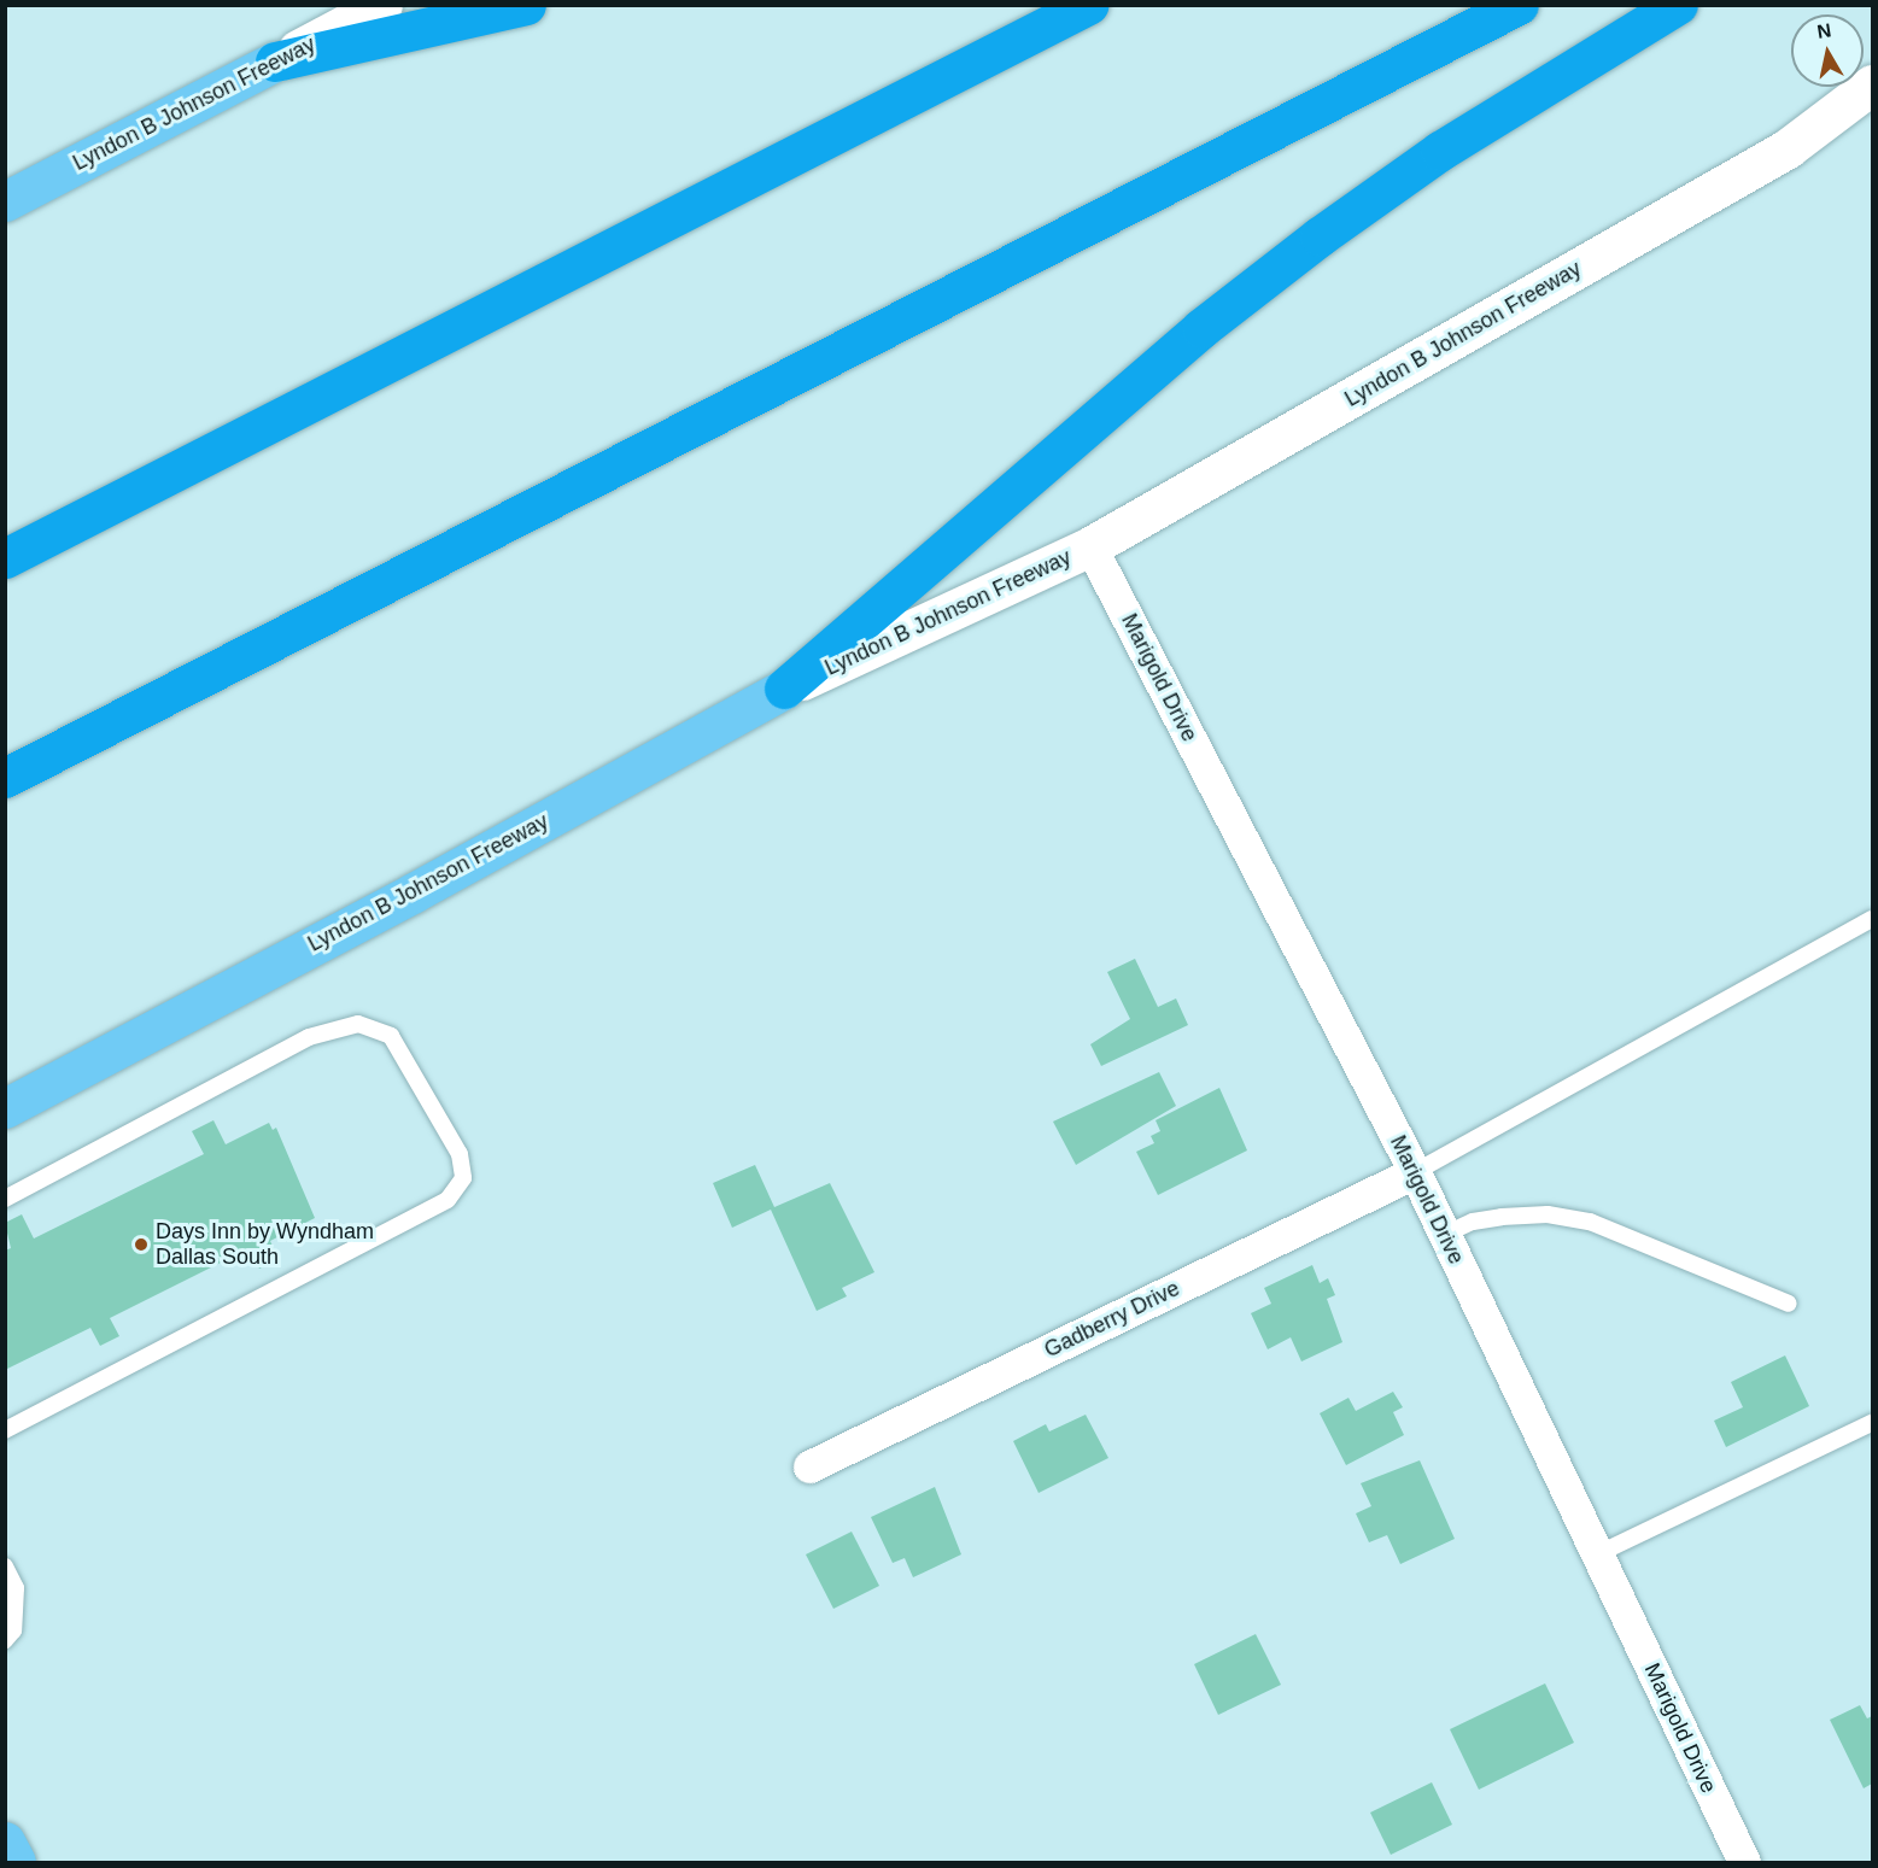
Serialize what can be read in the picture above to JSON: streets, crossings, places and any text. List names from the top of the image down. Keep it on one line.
{"streets":{"main road":["Lyndon B Johnson Freeway"],"street":["Marigold Drive","Gadberry Drive"]},"crossings":[["Lyndon B Johnson Freeway","Marigold Drive"],["Marigold Drive","Gadberry Drive"]],"places":["Days Inn by Wyndham Dallas South"],"north":"top"}
